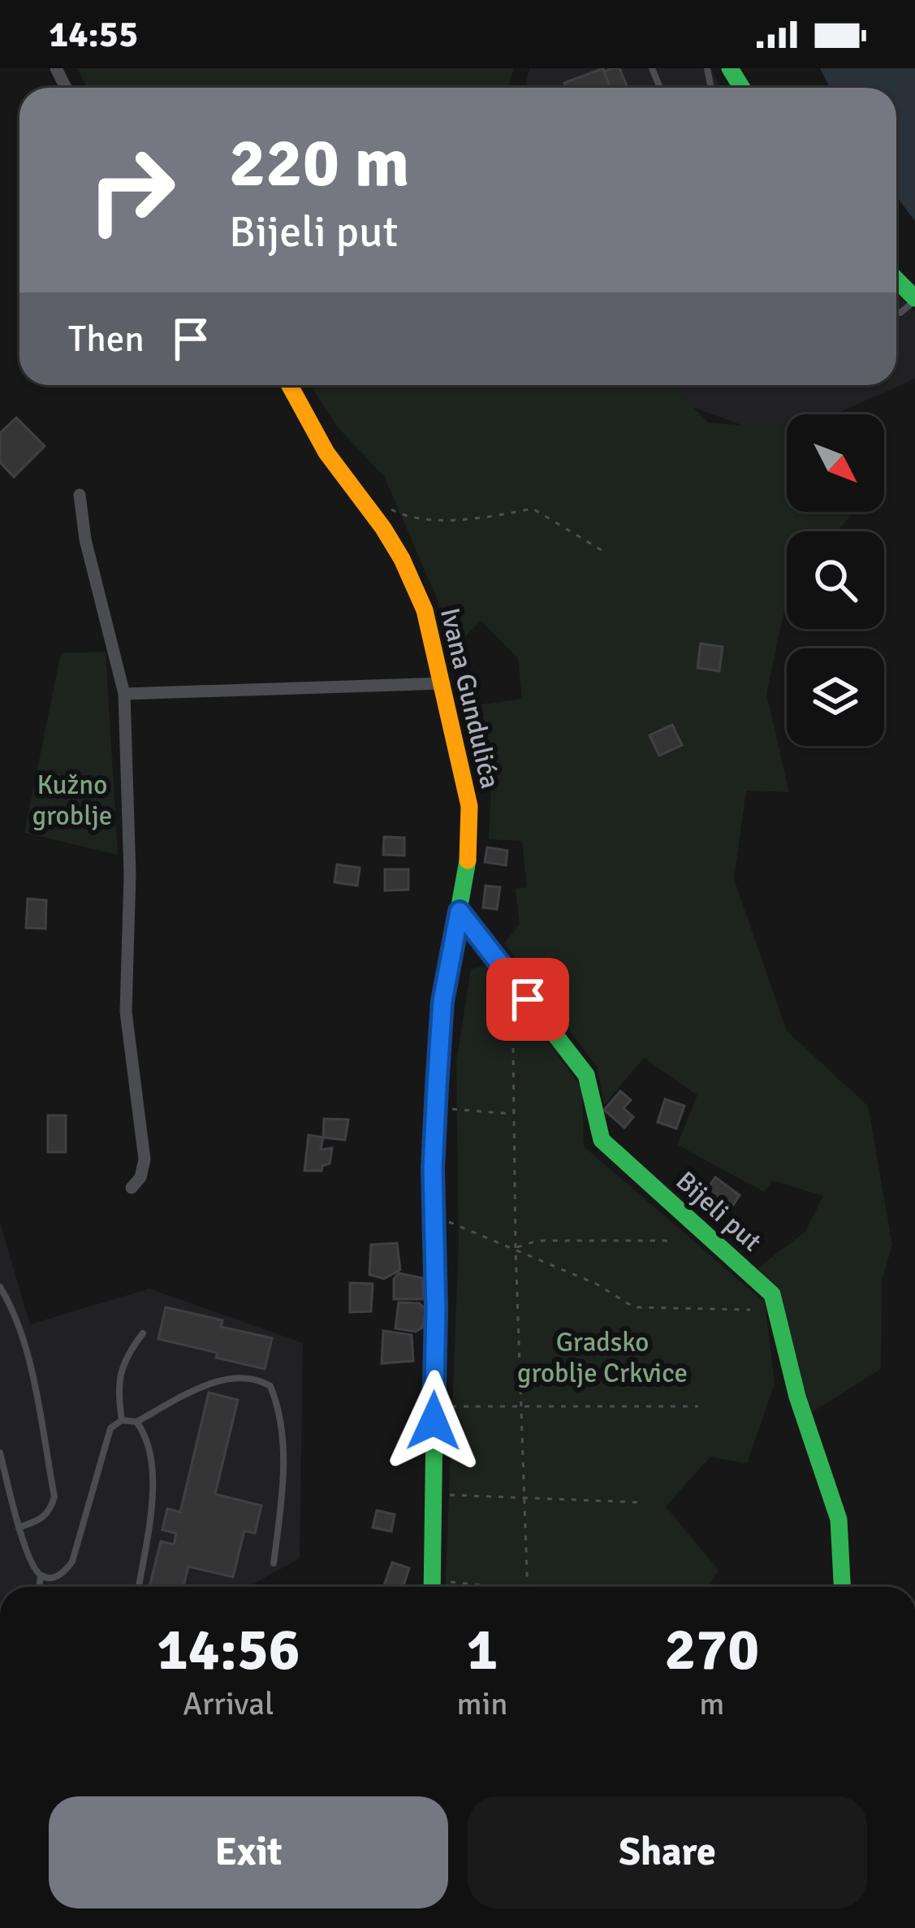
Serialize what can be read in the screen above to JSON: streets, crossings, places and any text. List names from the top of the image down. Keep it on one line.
{"streets":{"main road":["Ivana Gundulića","Bijeli put"]},"crossings":[["Ivana Gundulića","Bijeli put"]],"parks":["Kužno groblje","Gradsko groblje Crkvice"],"north":"bottom right","page":{"status":"14:55","turn":["220 m","Bijeli put"],"then":"Then","eta":["14:56","Arrival","1","min","270","m"],"buttons":["Exit","Share"]}}
